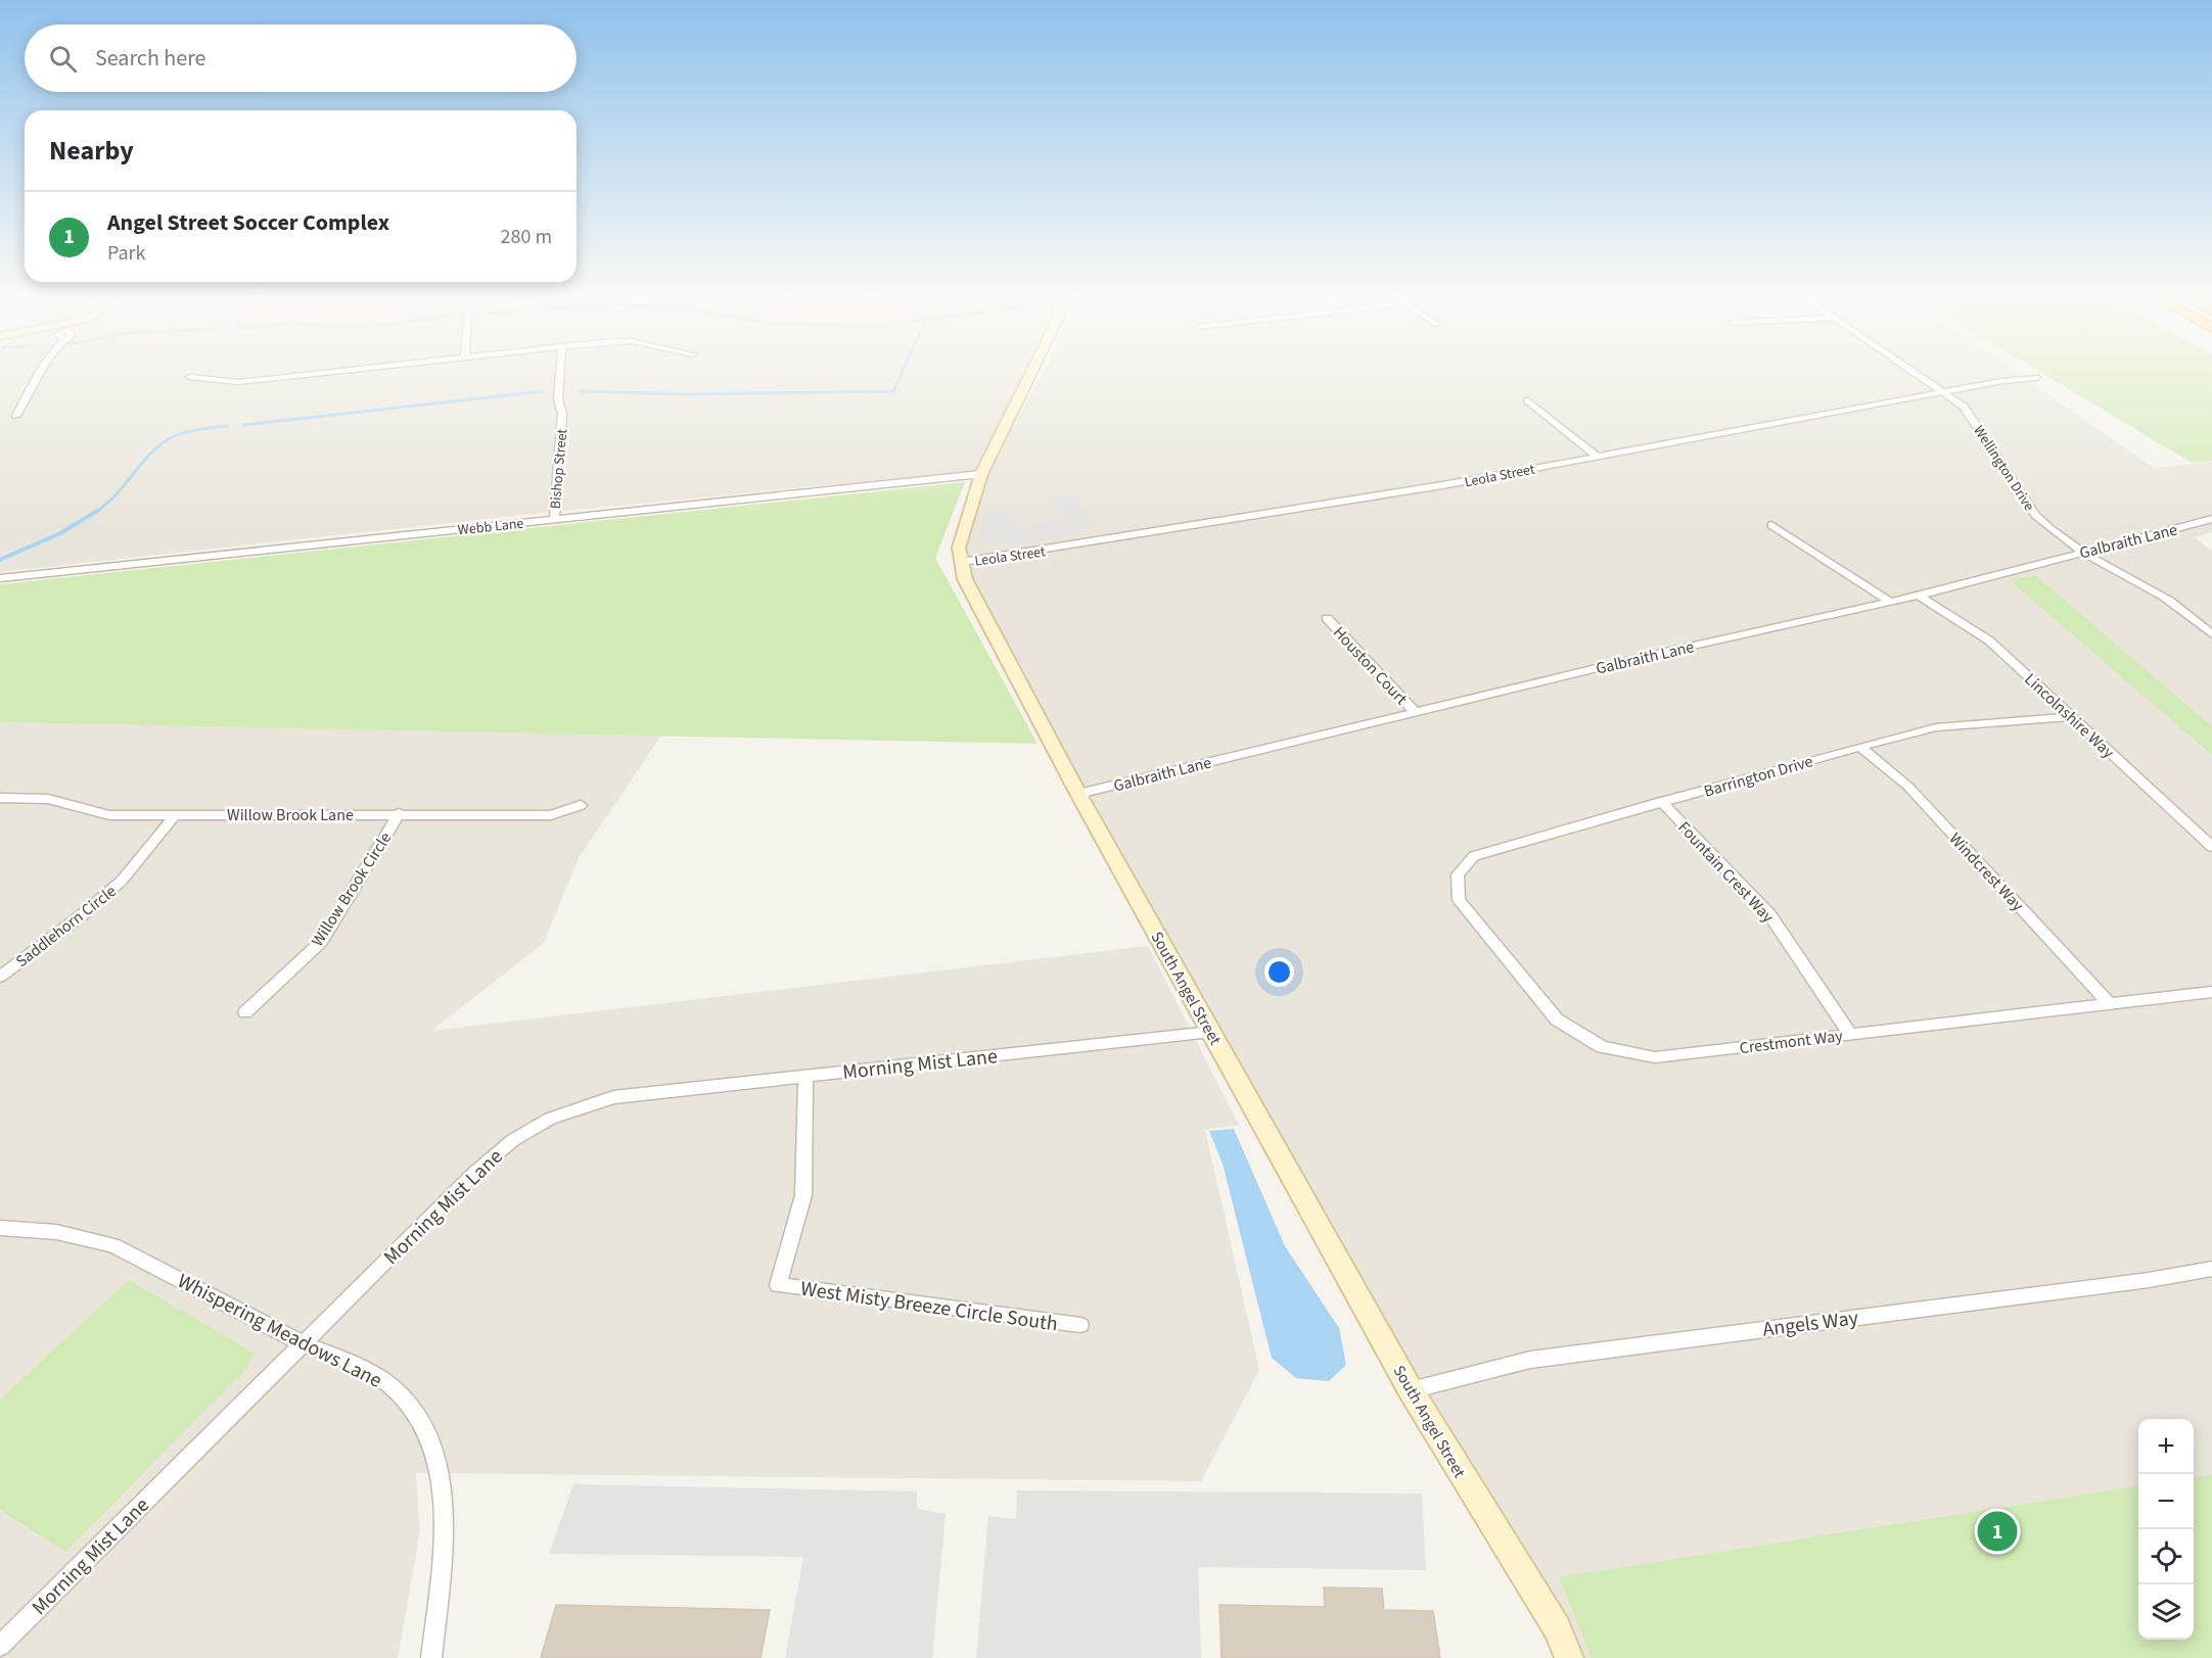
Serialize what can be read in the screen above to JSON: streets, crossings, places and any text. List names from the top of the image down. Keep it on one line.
{"streets":{"street":["Wellington Drive","Bishop Street","Leola Street","Webb Lane","Galbraith Lane","Houston Court","Lincolnshire Way","Barrington Drive","Willow Brook Lane","Fountain Crest Way","Windcrest Way","Willow Brook Circle","Saddlehorn Circle","South Angel Street","Crestmont Way","Morning Mist Lane","West Misty Breeze Circle South","Angels Way","Whispering Meadows Lane"]},"crossings":[["Wellington Drive","Leola Street"],["Wellington Drive","Galbraith Lane"],["Bishop Street","Webb Lane"],["Leola Street","South Angel Street"],["Webb Lane","South Angel Street"],["Galbraith Lane","Houston Court"],["Galbraith Lane","Lincolnshire Way"],["Galbraith Lane","South Angel Street"],["Lincolnshire Way","Barrington Drive"],["Barrington Drive","Fountain Crest Way"],["Barrington Drive","Windcrest Way"],["Barrington Drive","Crestmont Way"],["Willow Brook Lane","Willow Brook Circle"],["Willow Brook Lane","Saddlehorn Circle"],["Fountain Crest Way","Crestmont Way"],["Windcrest Way","Crestmont Way"],["South Angel Street","Morning Mist Lane"],["South Angel Street","Angels Way"],["Morning Mist Lane","West Misty Breeze Circle South"],["Morning Mist Lane","Whispering Meadows Lane"]],"page":{"search":"Search here","heading":"Nearby","list":[{"mark":"1","name":"Angel Street Soccer Complex","note":"Park","value":"280 m"}],"map_buttons":["+","−"],"pins":"1"}}
